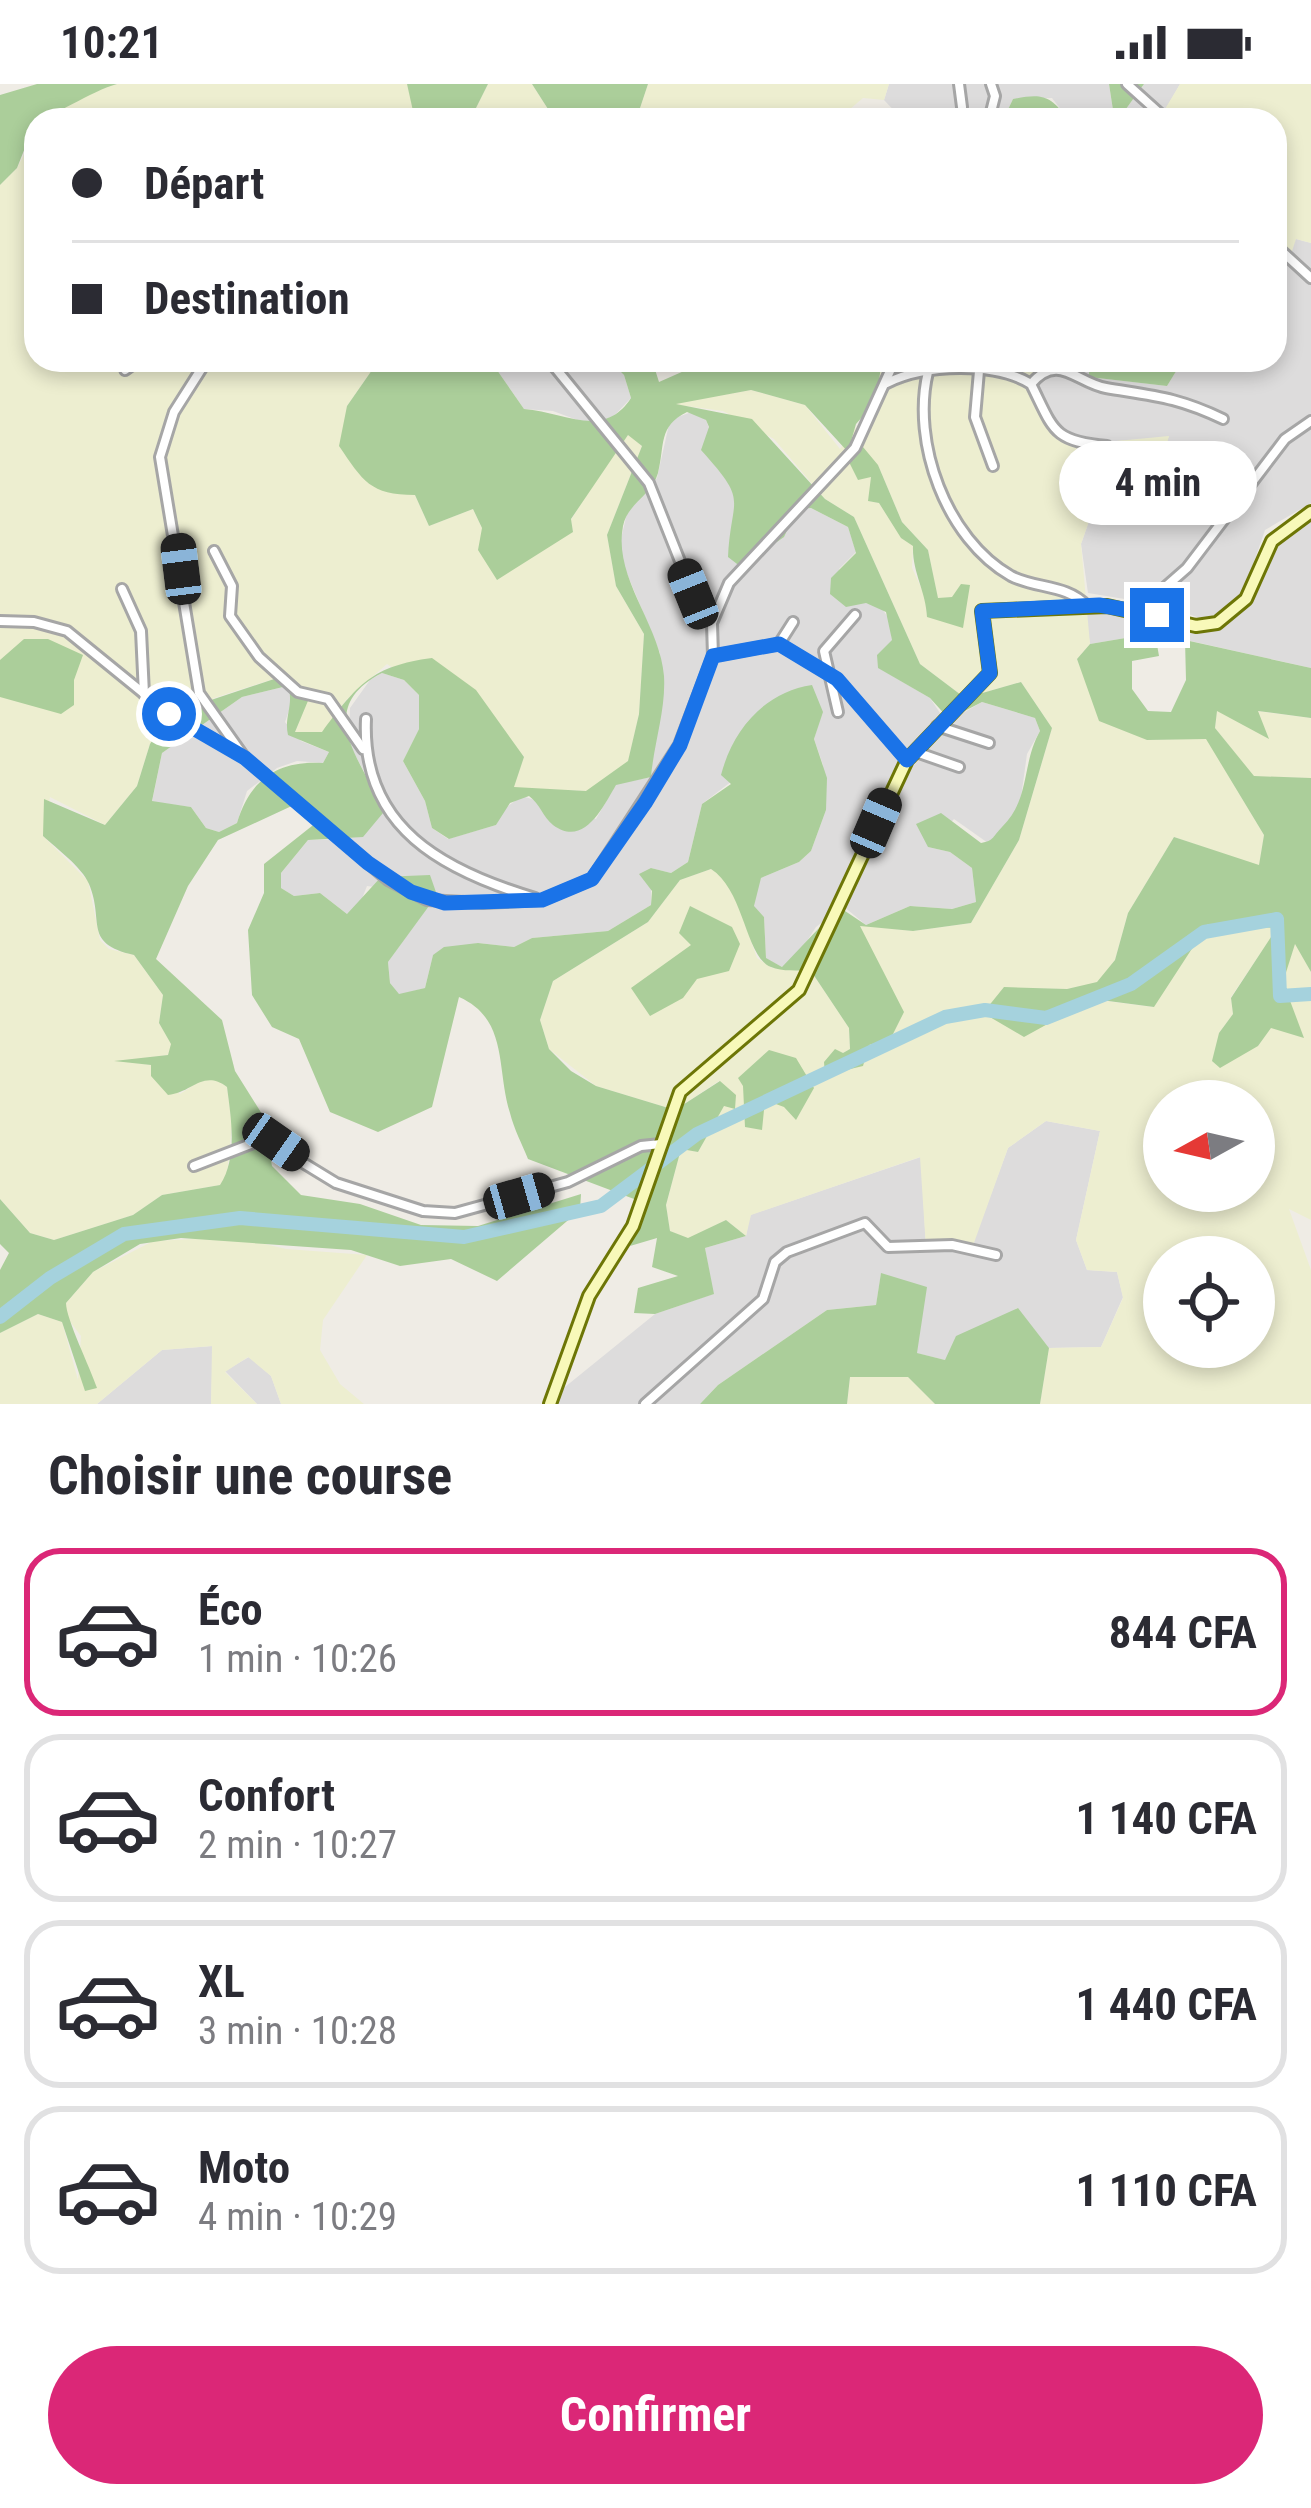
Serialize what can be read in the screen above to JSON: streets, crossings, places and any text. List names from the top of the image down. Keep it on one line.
{"north":"left","page":{"status":"10:21","banner":["Départ","Destination"],"bubble":"4 min","heading":"Choisir une course","list":[{"name":"Éco","note":"1 min · 10:26","value":"844 CFA"},{"name":"Confort","note":"2 min · 10:27","value":"1 140 CFA"},{"name":"XL","note":"3 min · 10:28","value":"1 440 CFA"},{"name":"Moto","note":"4 min · 10:29","value":"1 110 CFA"}],"buttons":"Confirmer"}}
